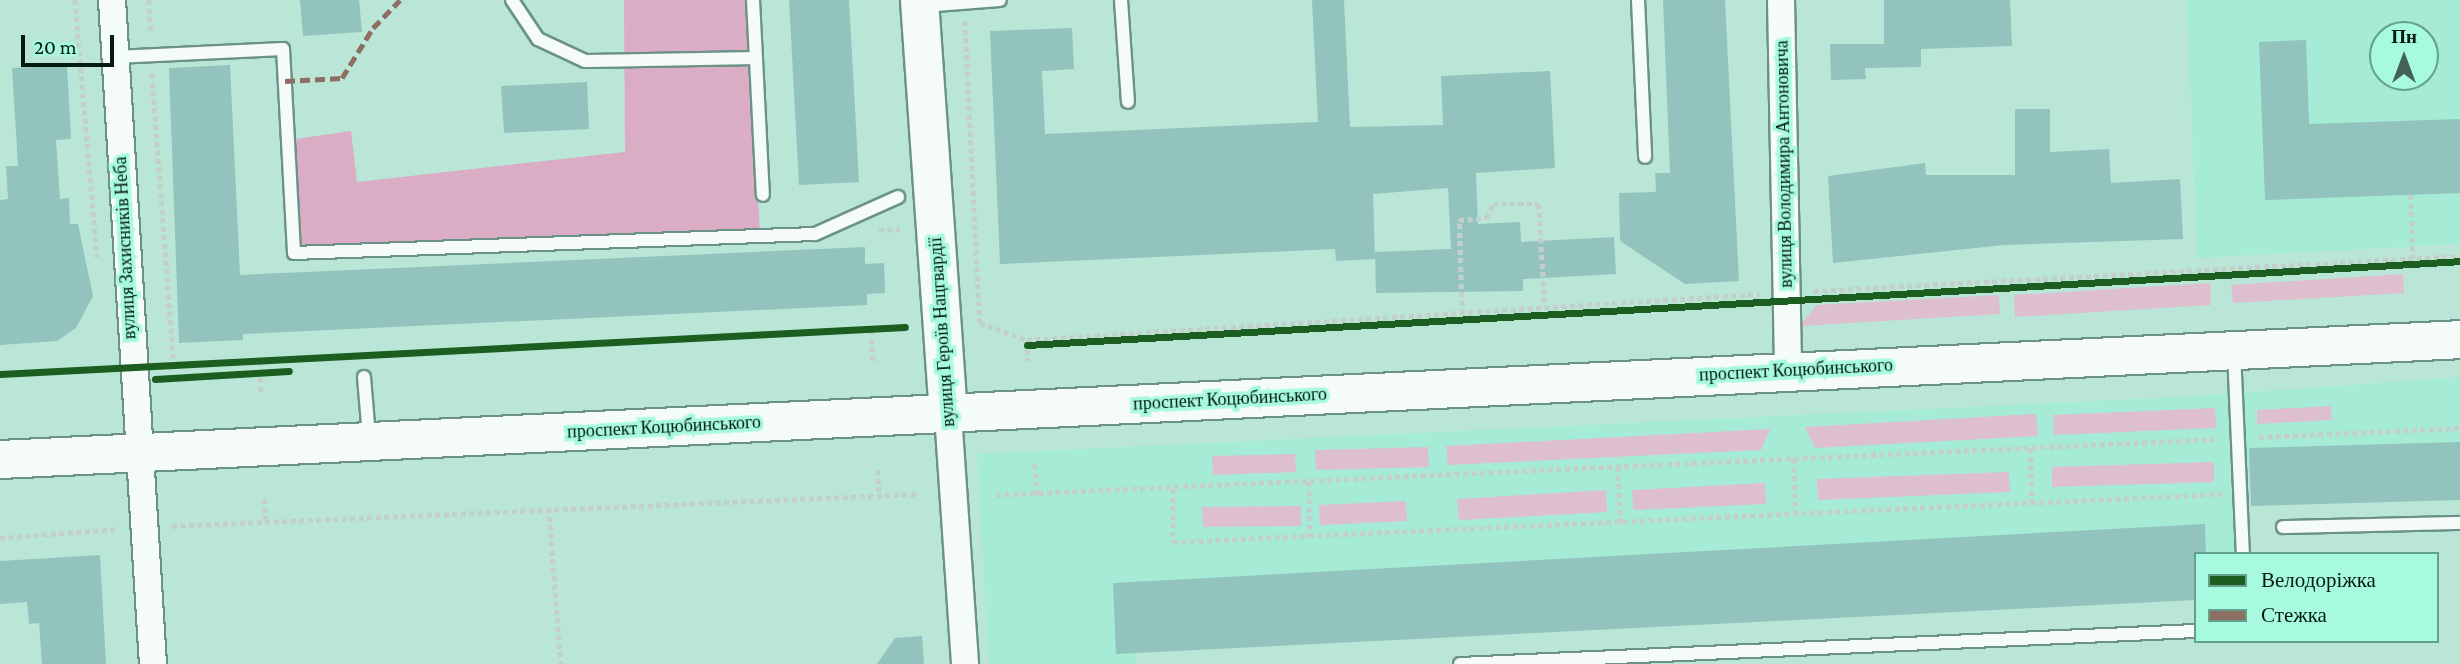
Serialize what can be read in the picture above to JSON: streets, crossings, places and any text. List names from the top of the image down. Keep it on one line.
{"streets":{"main road":["вулиця Героїв Нацгвардії","проспект Коцюбинського"],"street":["вулиця Володимира Антоновича","вулиця Захисників Неба"]},"crossings":[["вулиця Володимира Антоновича","проспект Коцюбинського"],["вулиця Захисників Неба","проспект Коцюбинського"],["вулиця Героїв Нацгвардії","проспект Коцюбинського"]],"legend":["Велодоріжка","Стежка"],"scale_bar":"20 m","north":"top"}
